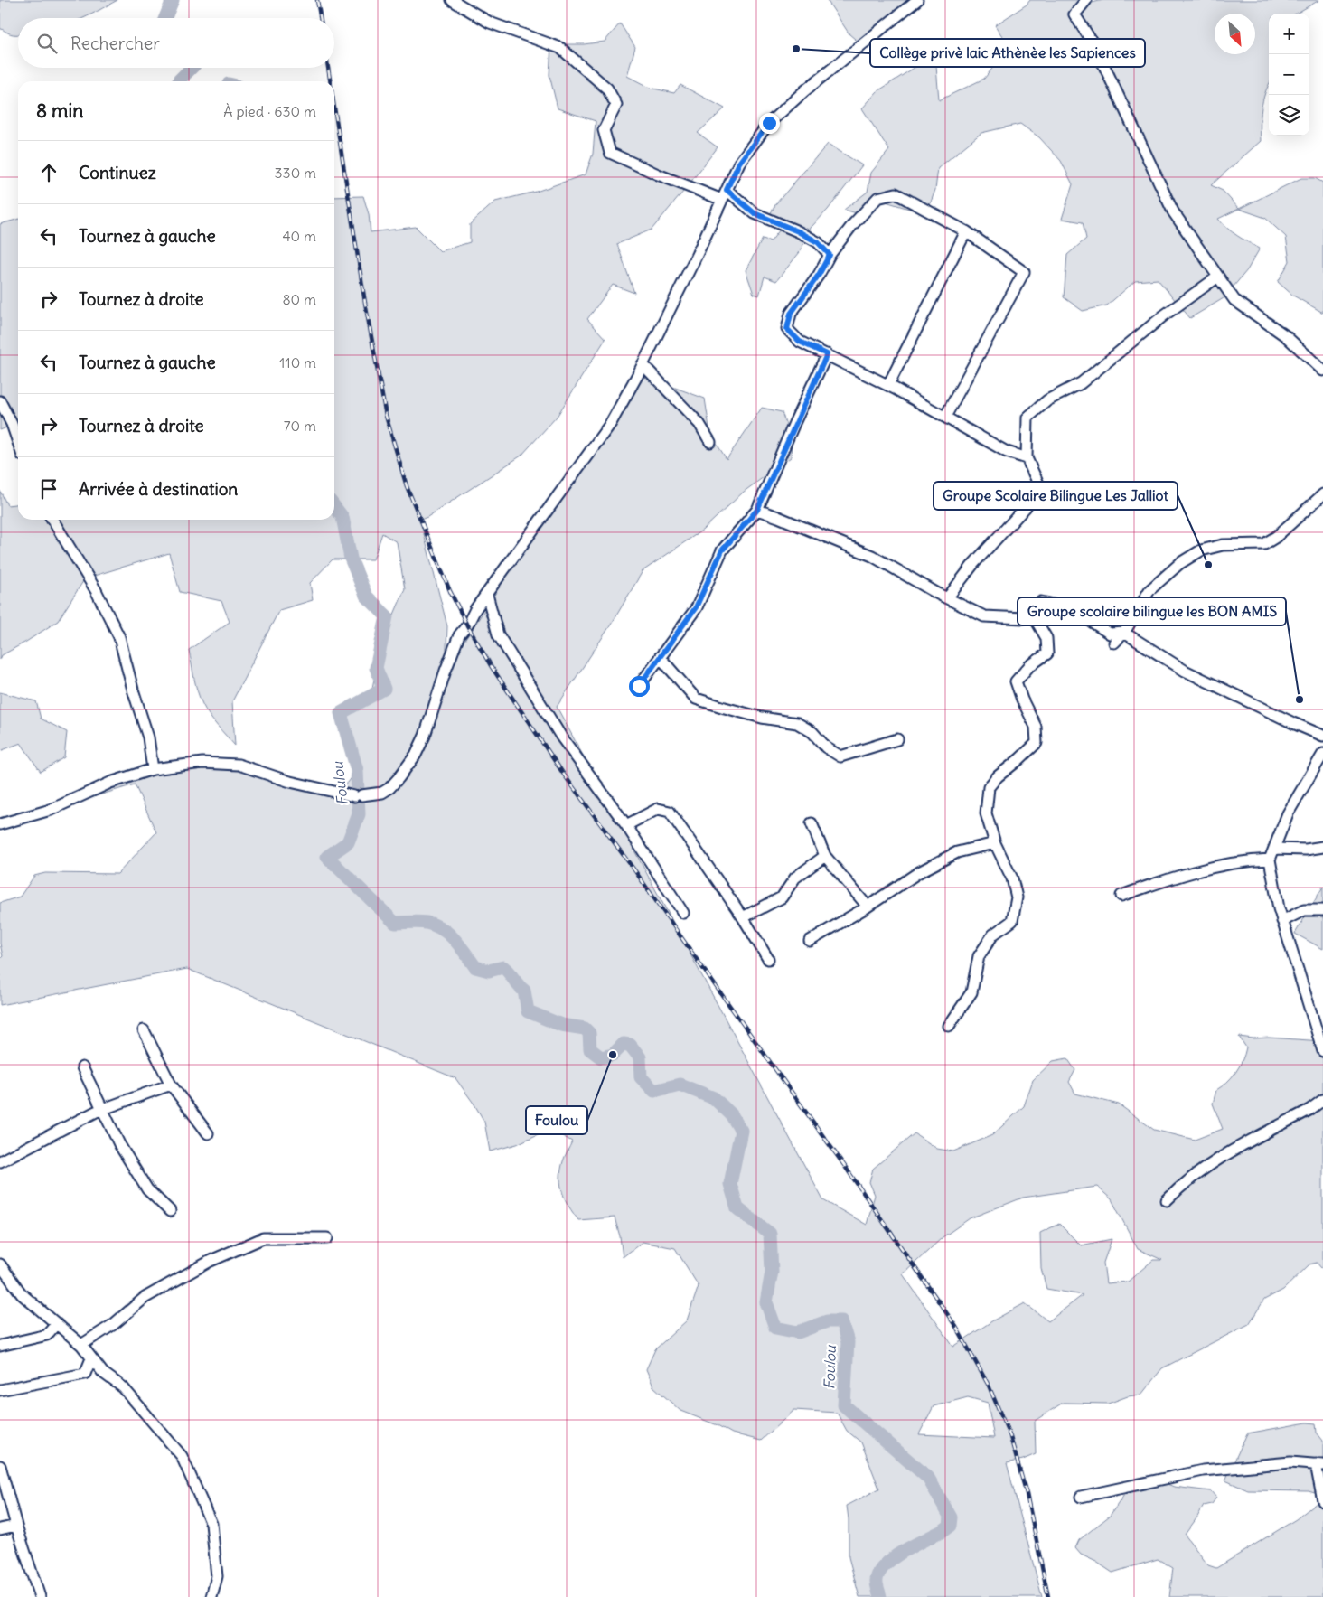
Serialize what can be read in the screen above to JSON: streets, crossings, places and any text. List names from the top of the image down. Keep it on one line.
{"water":["Foulou"],"places":["Collège privè laic Athènèe les Sapiences","Groupe Scolaire Bilingue Les Jalliot","Groupe scolaire bilingue les BON AMIS","Foulou"],"north":"bottom right","page":{"map_buttons":["+","−"],"search":"Rechercher","heading":["8 min","À pied · 630 m"],"list":[["Continuez","330 m"],["Tournez à gauche","40 m"],["Tournez à droite","80 m"],["Tournez à gauche","110 m"],["Tournez à droite","70 m"],"Arrivée à destination"]}}
